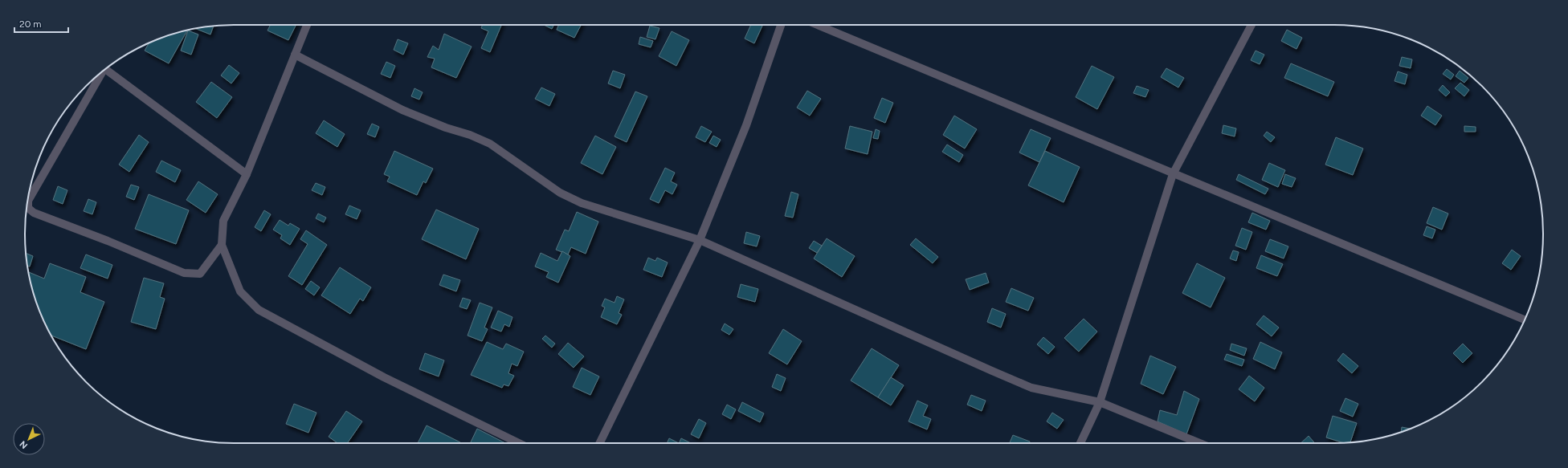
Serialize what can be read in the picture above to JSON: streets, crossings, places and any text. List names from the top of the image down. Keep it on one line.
{"scale_bar":"20 m","north":"bottom left"}
